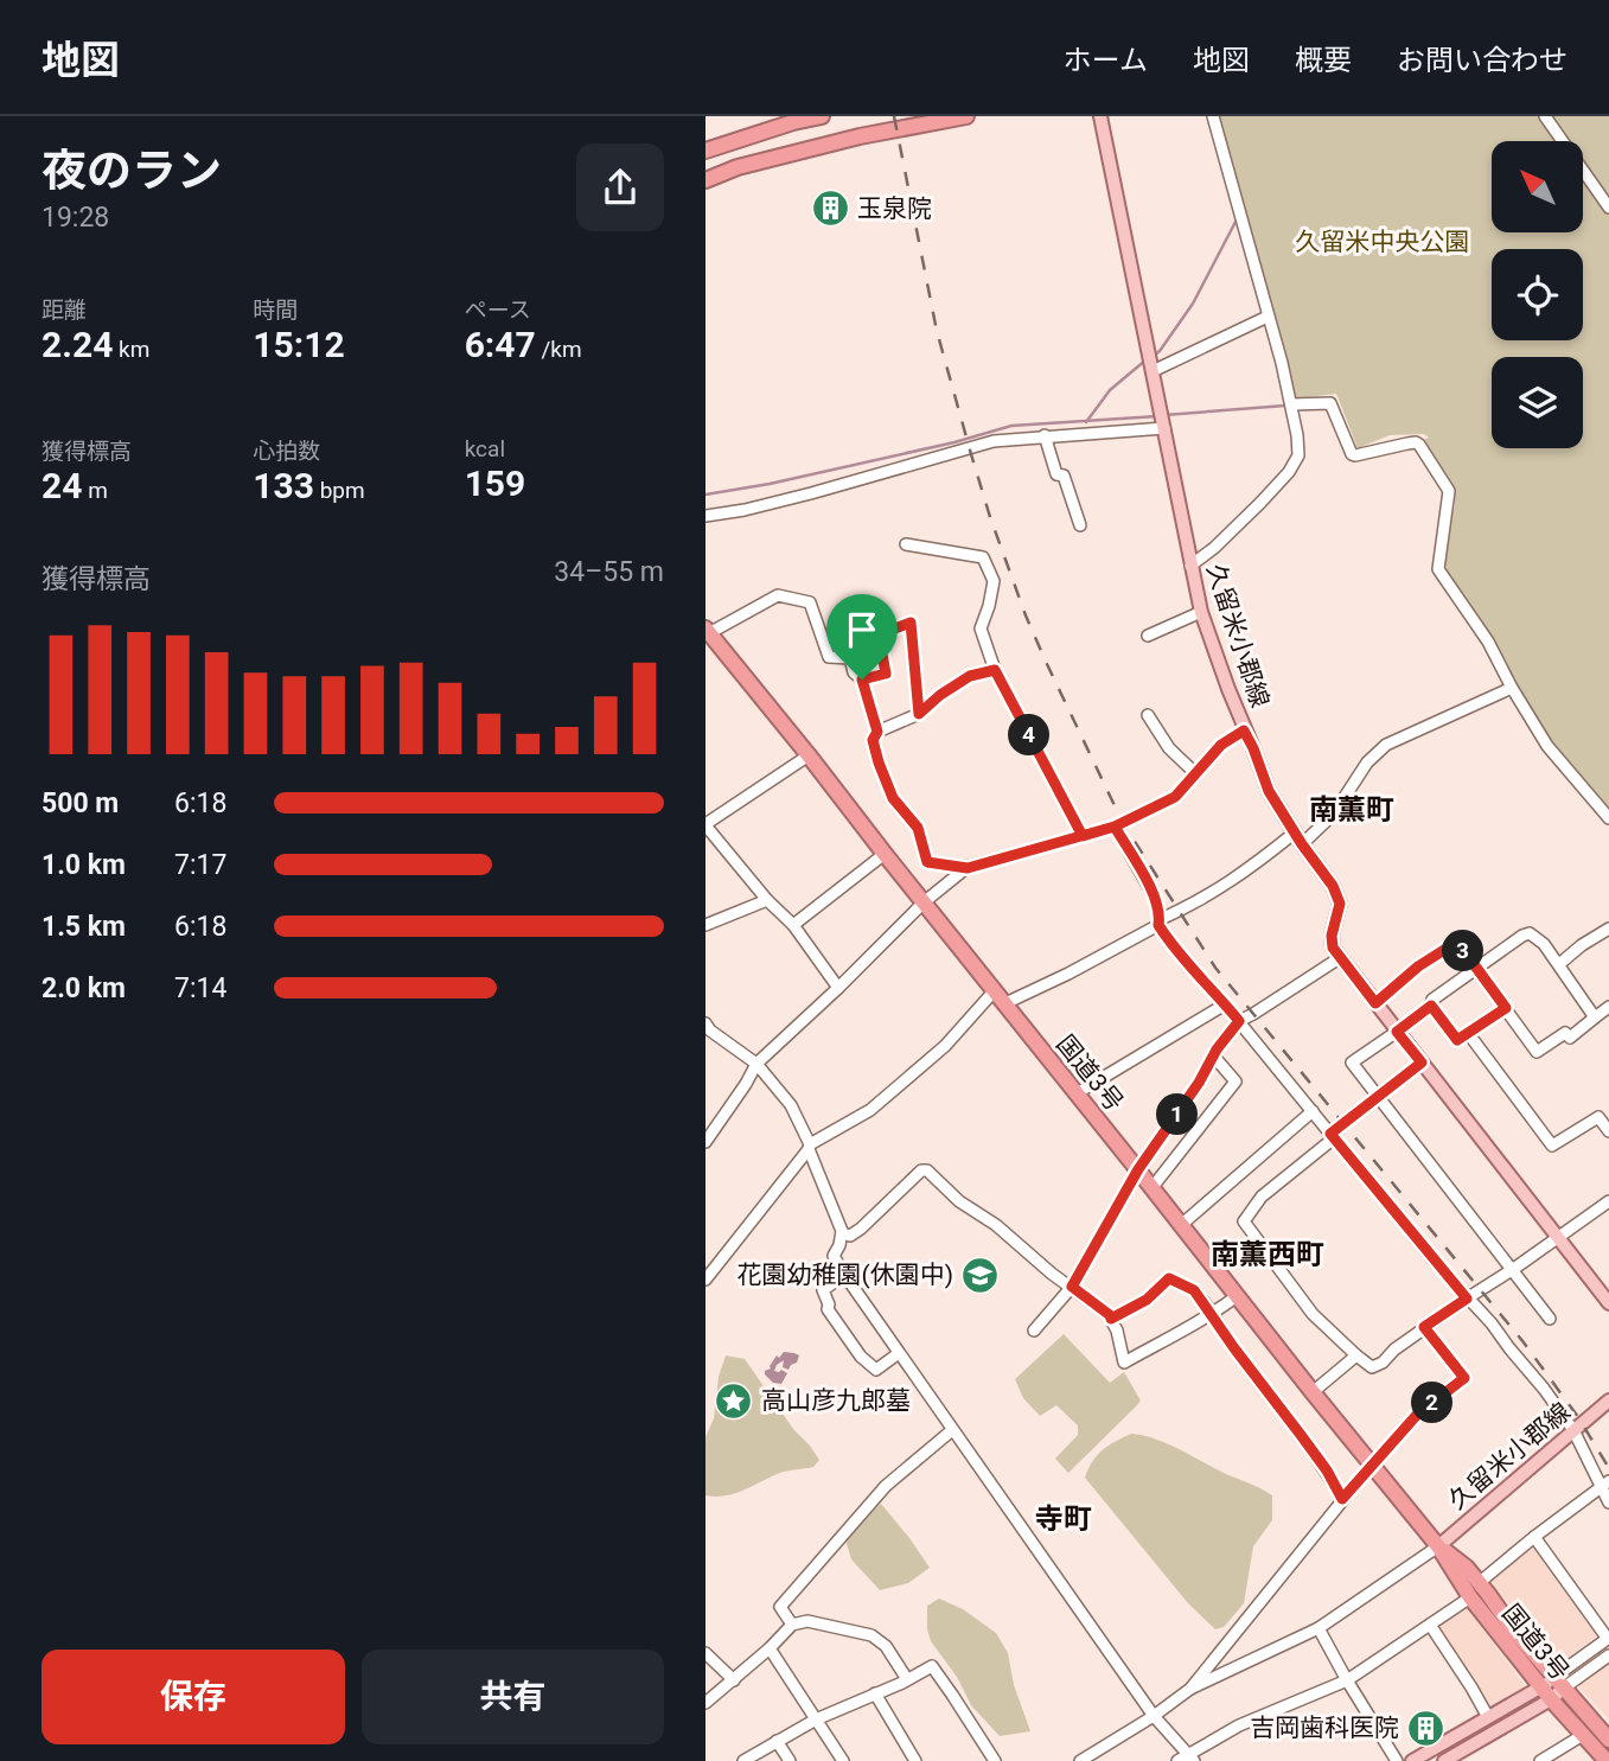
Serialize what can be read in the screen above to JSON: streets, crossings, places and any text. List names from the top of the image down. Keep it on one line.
{"streets":{"highway":["国道3号"],"main road":["久留米小郡線"]},"crossings":[["久留米小郡線","国道3号"]],"districts":["南薫町","南薫西町","寺町"],"parks":["久留米中央公園"],"places":{"building":["玉泉院","吉岡歯科医院"],"school or university":["花園幼稚園(休園中)"],"place":["高山彦九郎墓"]},"north":"top left","page":{"header":"地図","nav":["ホーム","地図","概要","お問い合わせ"],"heading":["夜のラン","19:28"],"stats":[["距離","2.24 km"],["時間","15:12"],["ペース","6:47 /km"],["獲得標高","24 m"],["心拍数","133 bpm"],["kcal","159"]],"chart":["獲得標高","34–55 m"],"pins":["4","3","1","2"],"list":[{"name":"500 m","note":"6:18"},{"name":"1.0 km","note":"7:17"},{"name":"1.5 km","note":"6:18"},{"name":"2.0 km","note":"7:14"}],"buttons":["保存","共有"]}}
